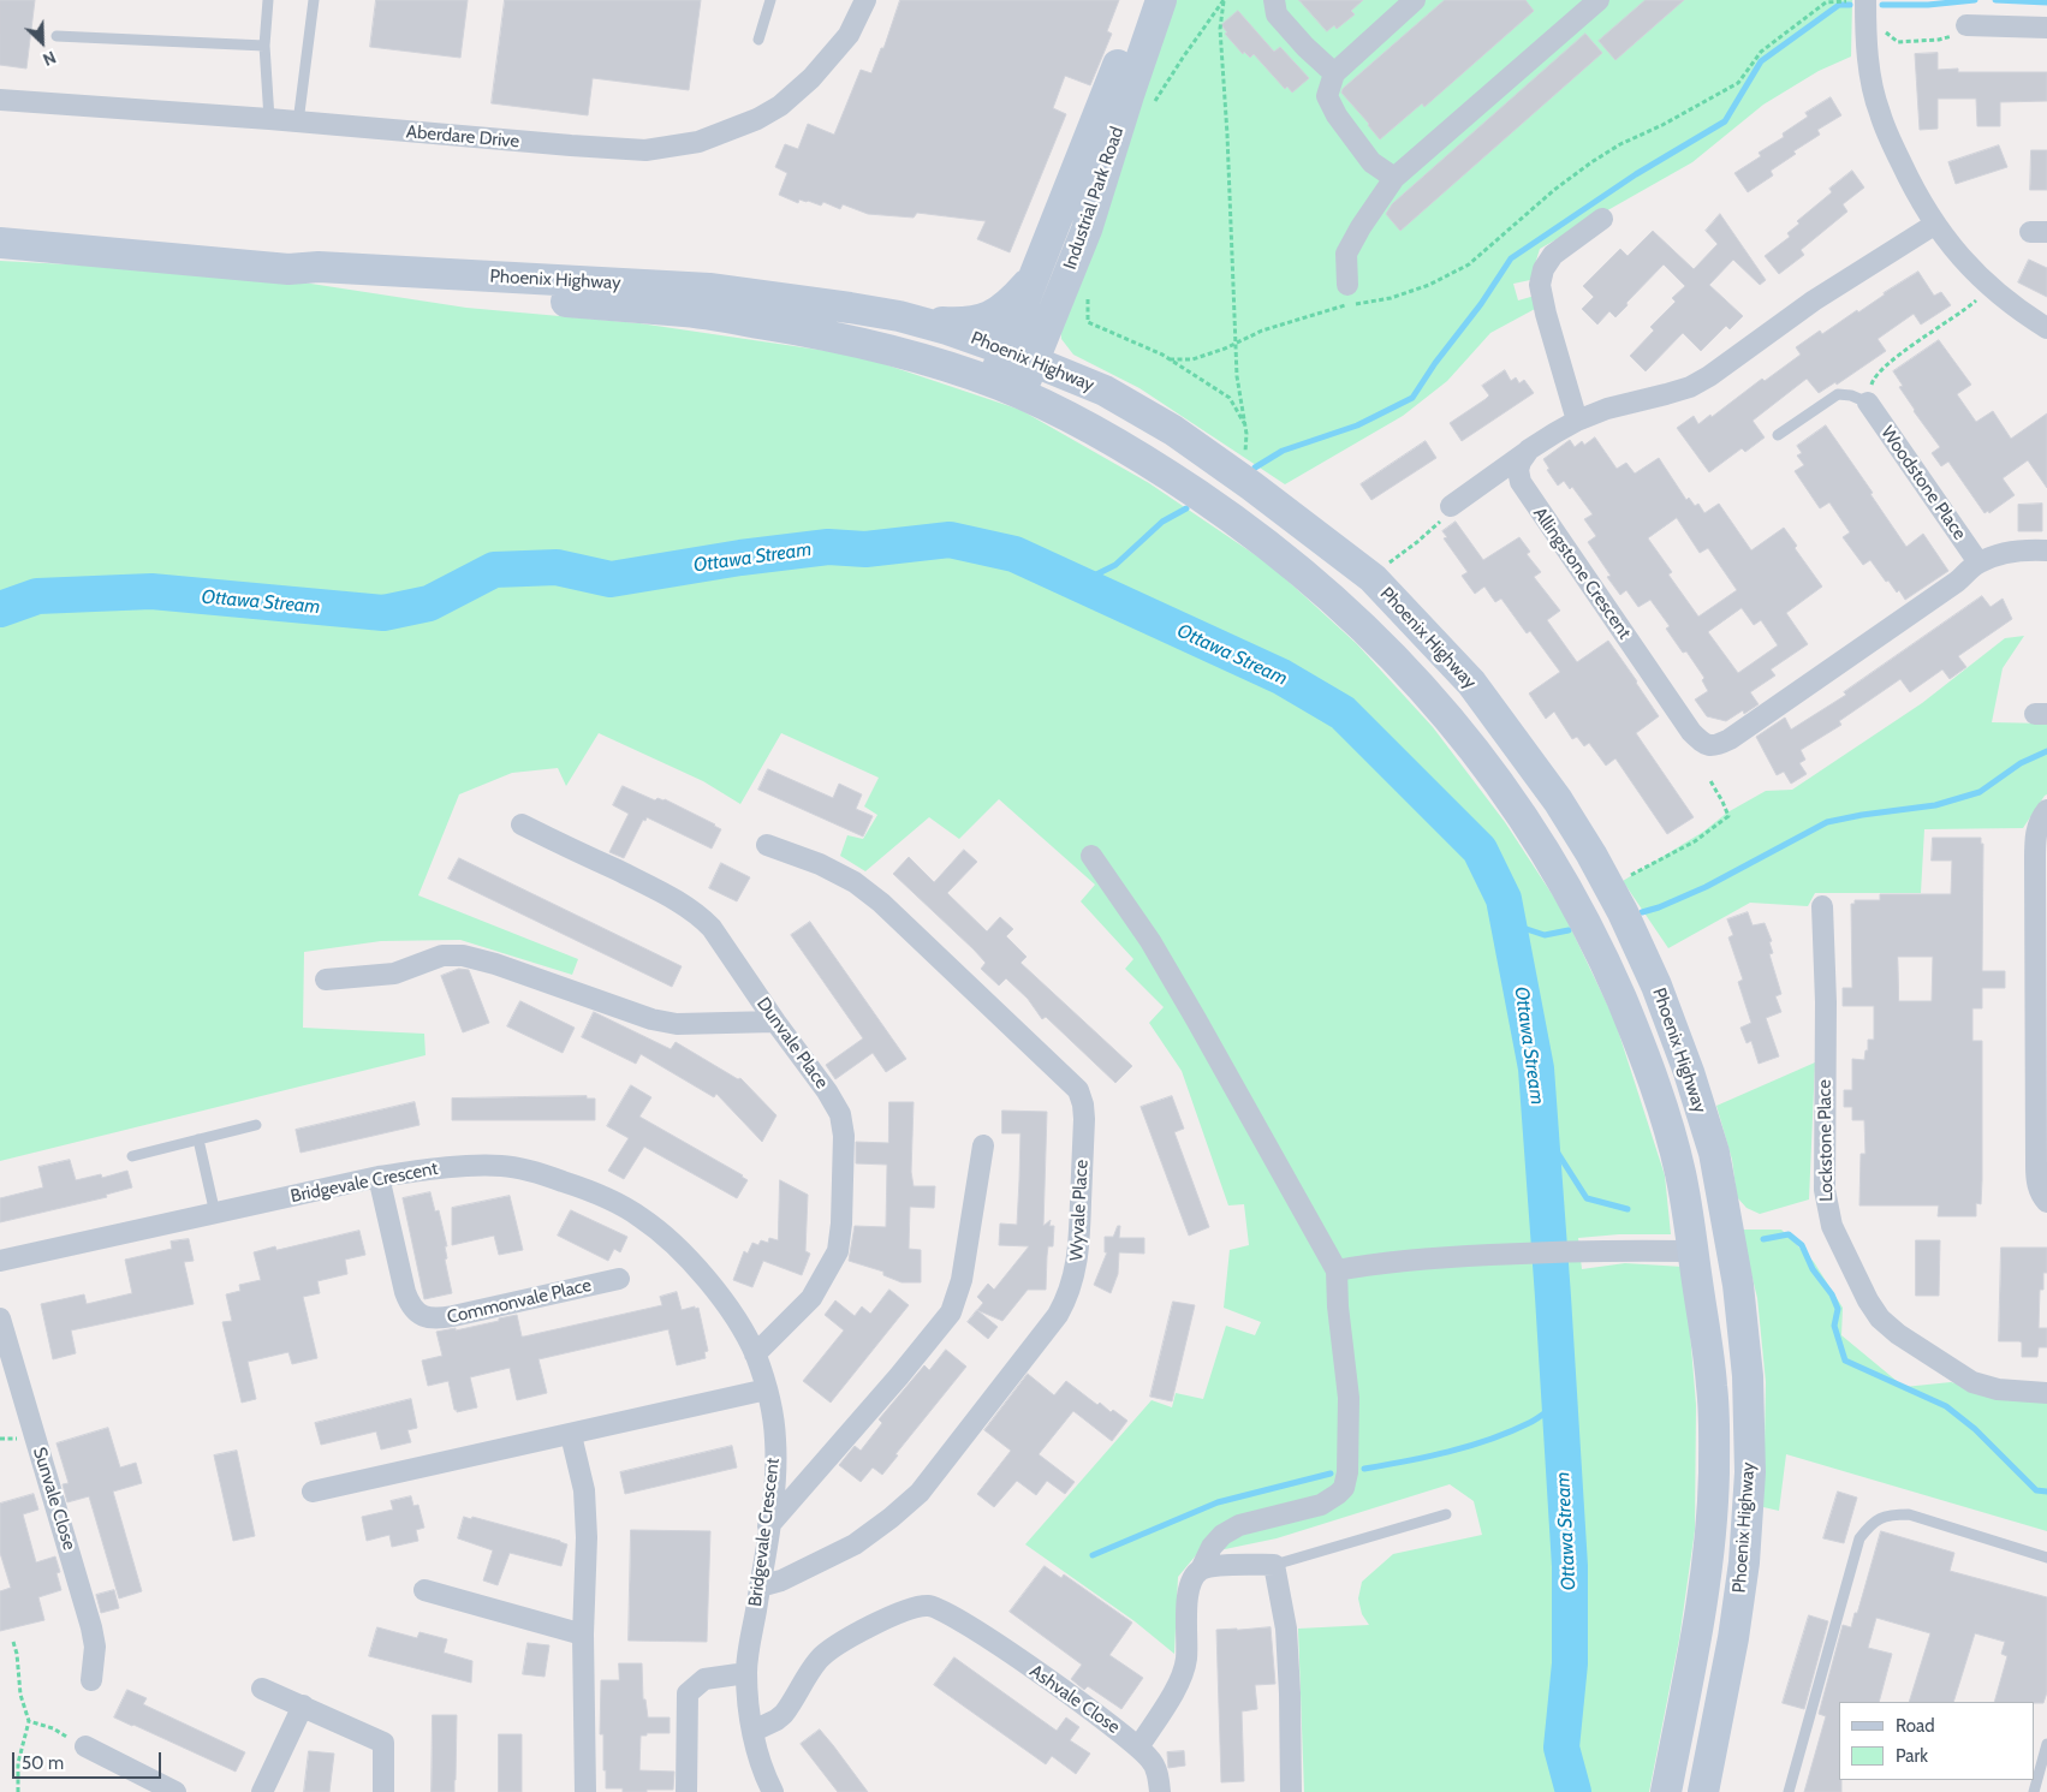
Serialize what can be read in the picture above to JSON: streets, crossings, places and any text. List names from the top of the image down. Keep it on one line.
{"streets":{"main road":["Industrial Park Road","Phoenix Highway"],"street":["Aberdare Drive","Woodstone Place","Allingstone Crescent","Dunvale Place","Lockstone Place","Bridgevale Crescent","Wyvale Place","Commonvale Place","Sunvale Close","Ashvale Close"]},"crossings":[["Industrial Park Road","Phoenix Highway"],["Woodstone Place","Allingstone Crescent"],["Dunvale Place","Bridgevale Crescent"],["Bridgevale Crescent","Wyvale Place"],["Bridgevale Crescent","Commonvale Place"],["Bridgevale Crescent","Ashvale Close"]],"water":["Ottawa Stream"],"legend":["Road","Park"],"scale_bar":"50 m","north":"bottom right"}
